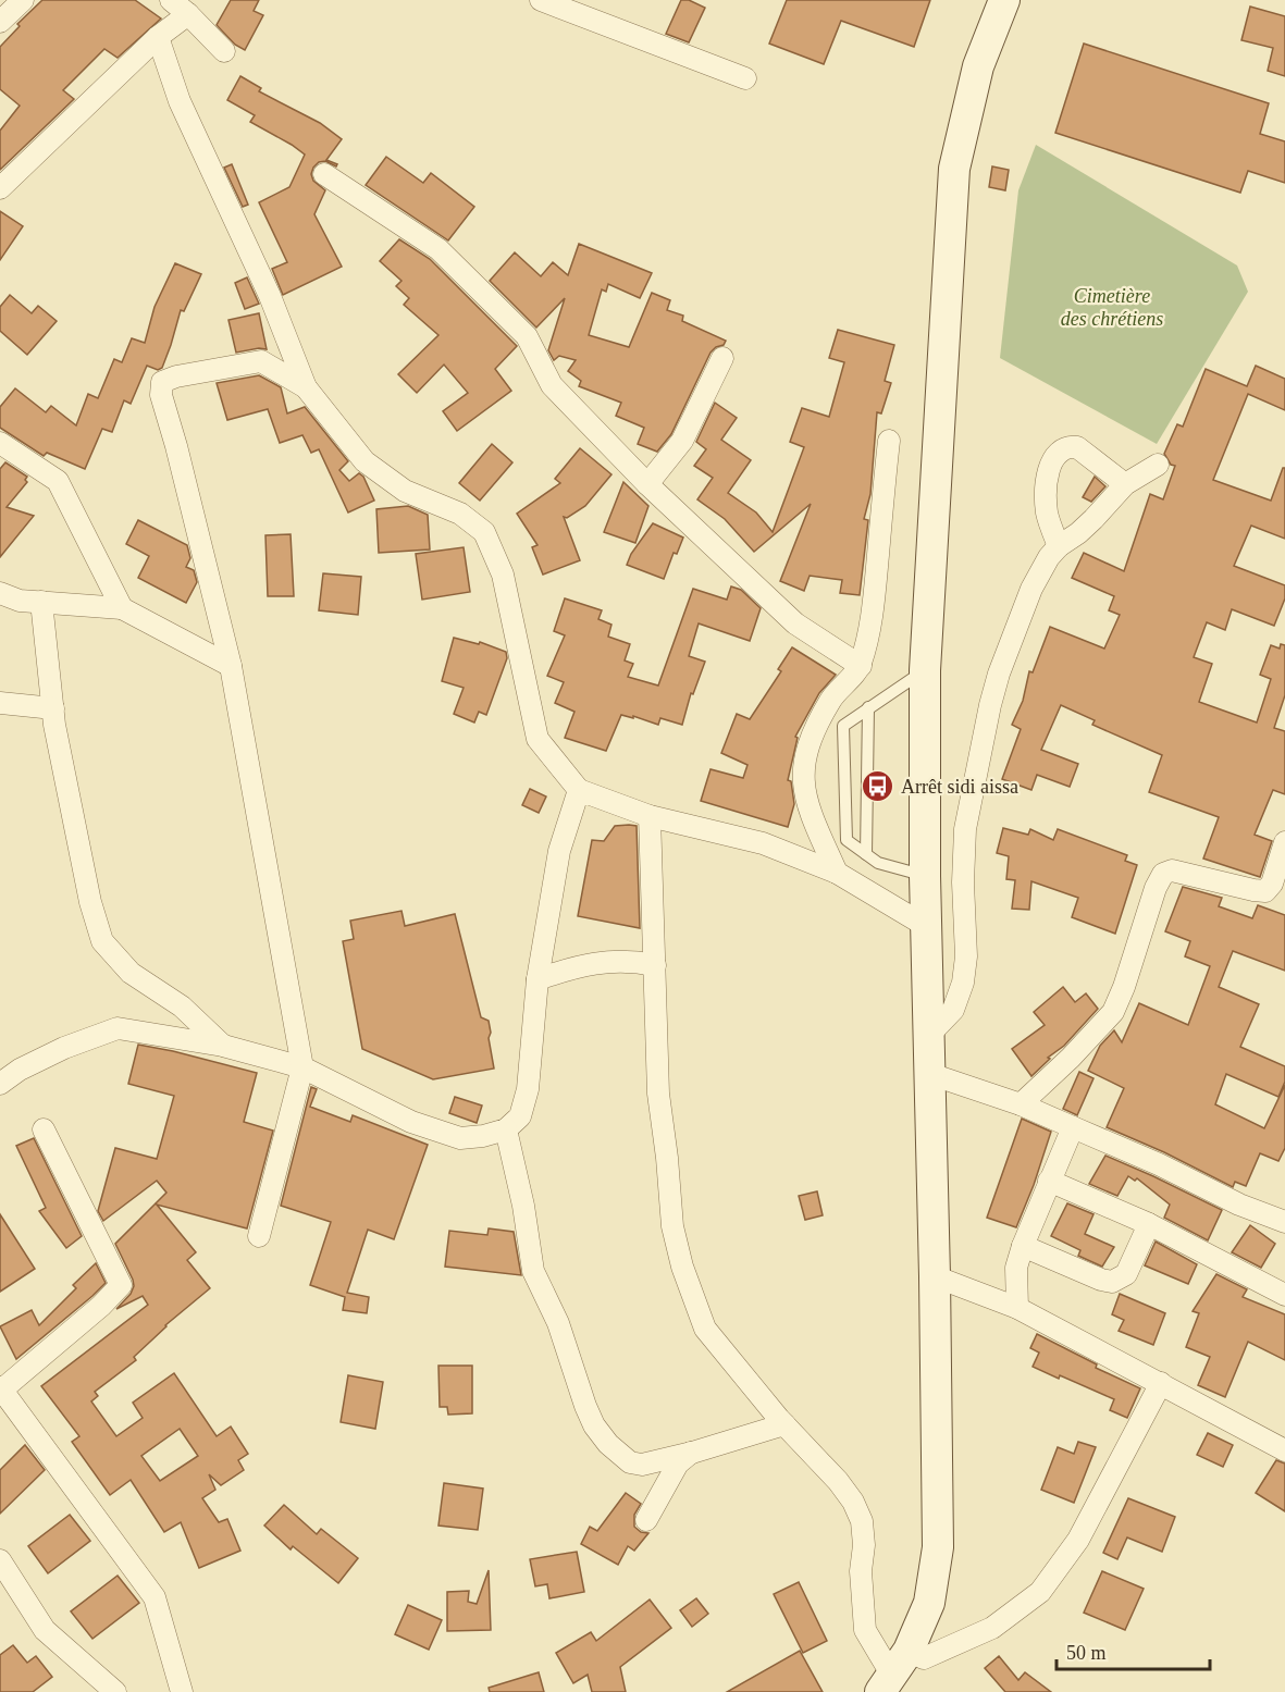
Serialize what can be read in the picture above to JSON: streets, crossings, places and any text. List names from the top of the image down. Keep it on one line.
{"parks":["Cimetière des chrétiens"],"places":{"bus stop":["Arrêt sidi aissa"]},"scale_bar":"50 m"}
